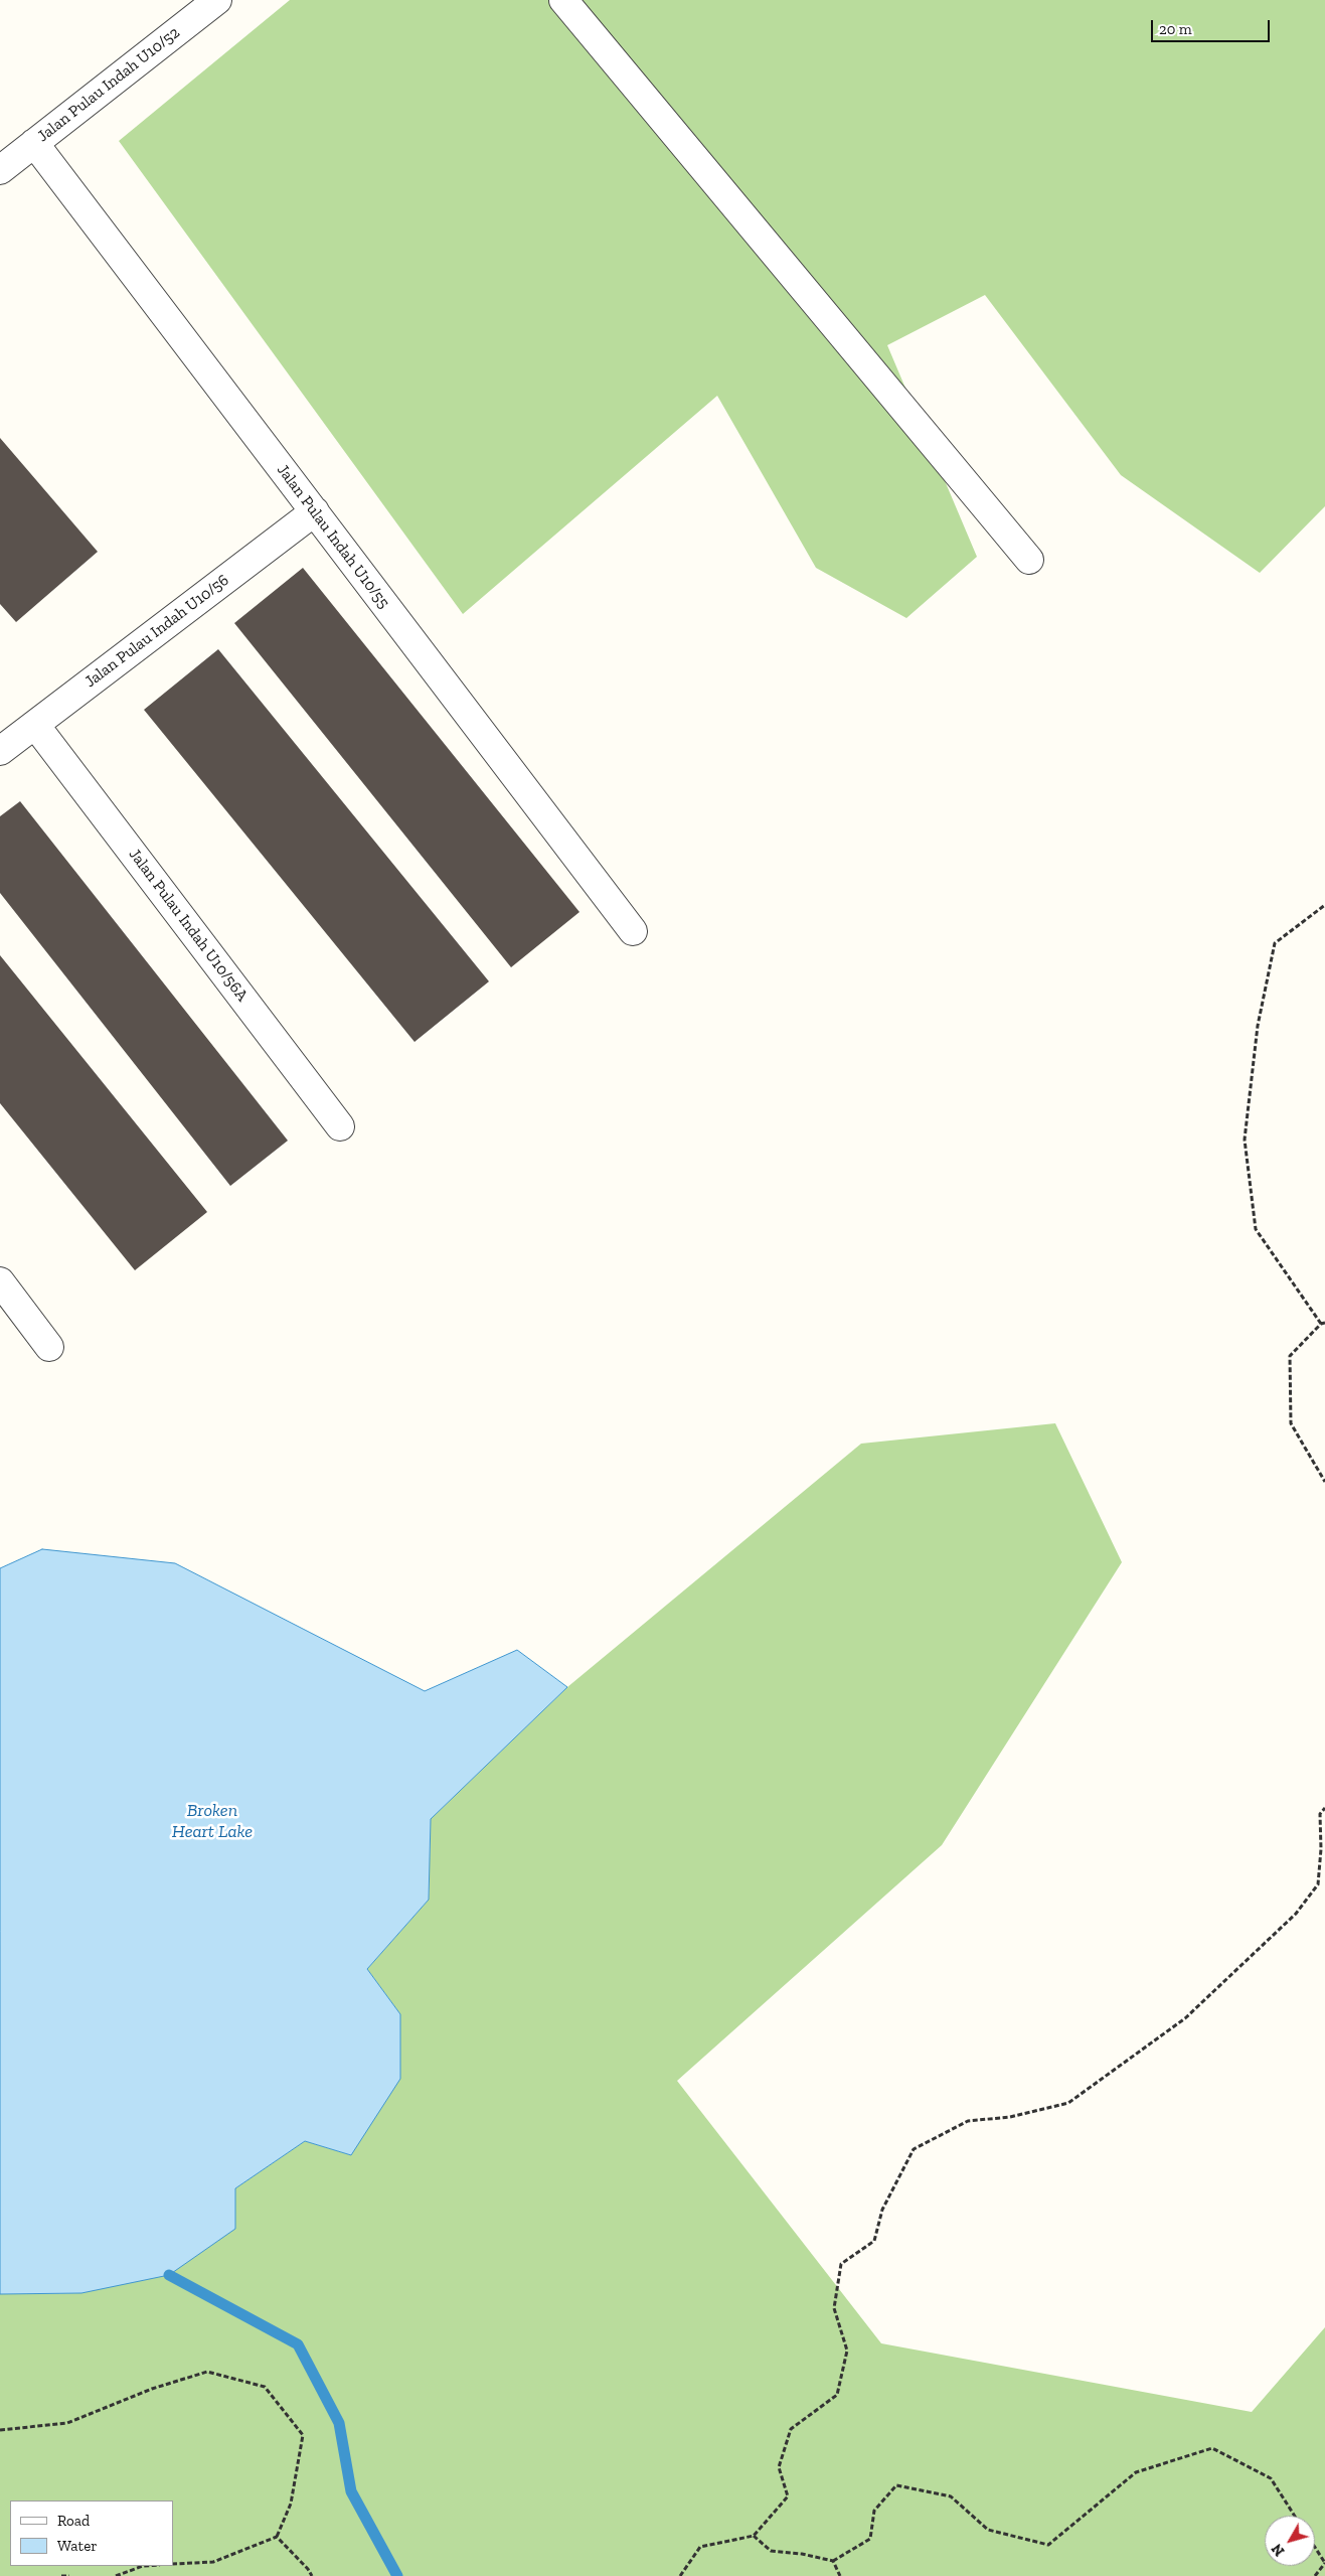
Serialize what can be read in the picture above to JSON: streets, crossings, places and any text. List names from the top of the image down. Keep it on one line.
{"streets":{"street":["Jalan Pulau Indah U10/52","Jalan Pulau Indah U10/55","Jalan Pulau Indah U10/56","Jalan Pulau Indah U10/56A"]},"crossings":[["Jalan Pulau Indah U10/52","Jalan Pulau Indah U10/55"],["Jalan Pulau Indah U10/55","Jalan Pulau Indah U10/56"],["Jalan Pulau Indah U10/56","Jalan Pulau Indah U10/56A"]],"water":["Broken Heart Lake"],"legend":["Road","Water"],"scale_bar":"20 m","north":"bottom left"}
